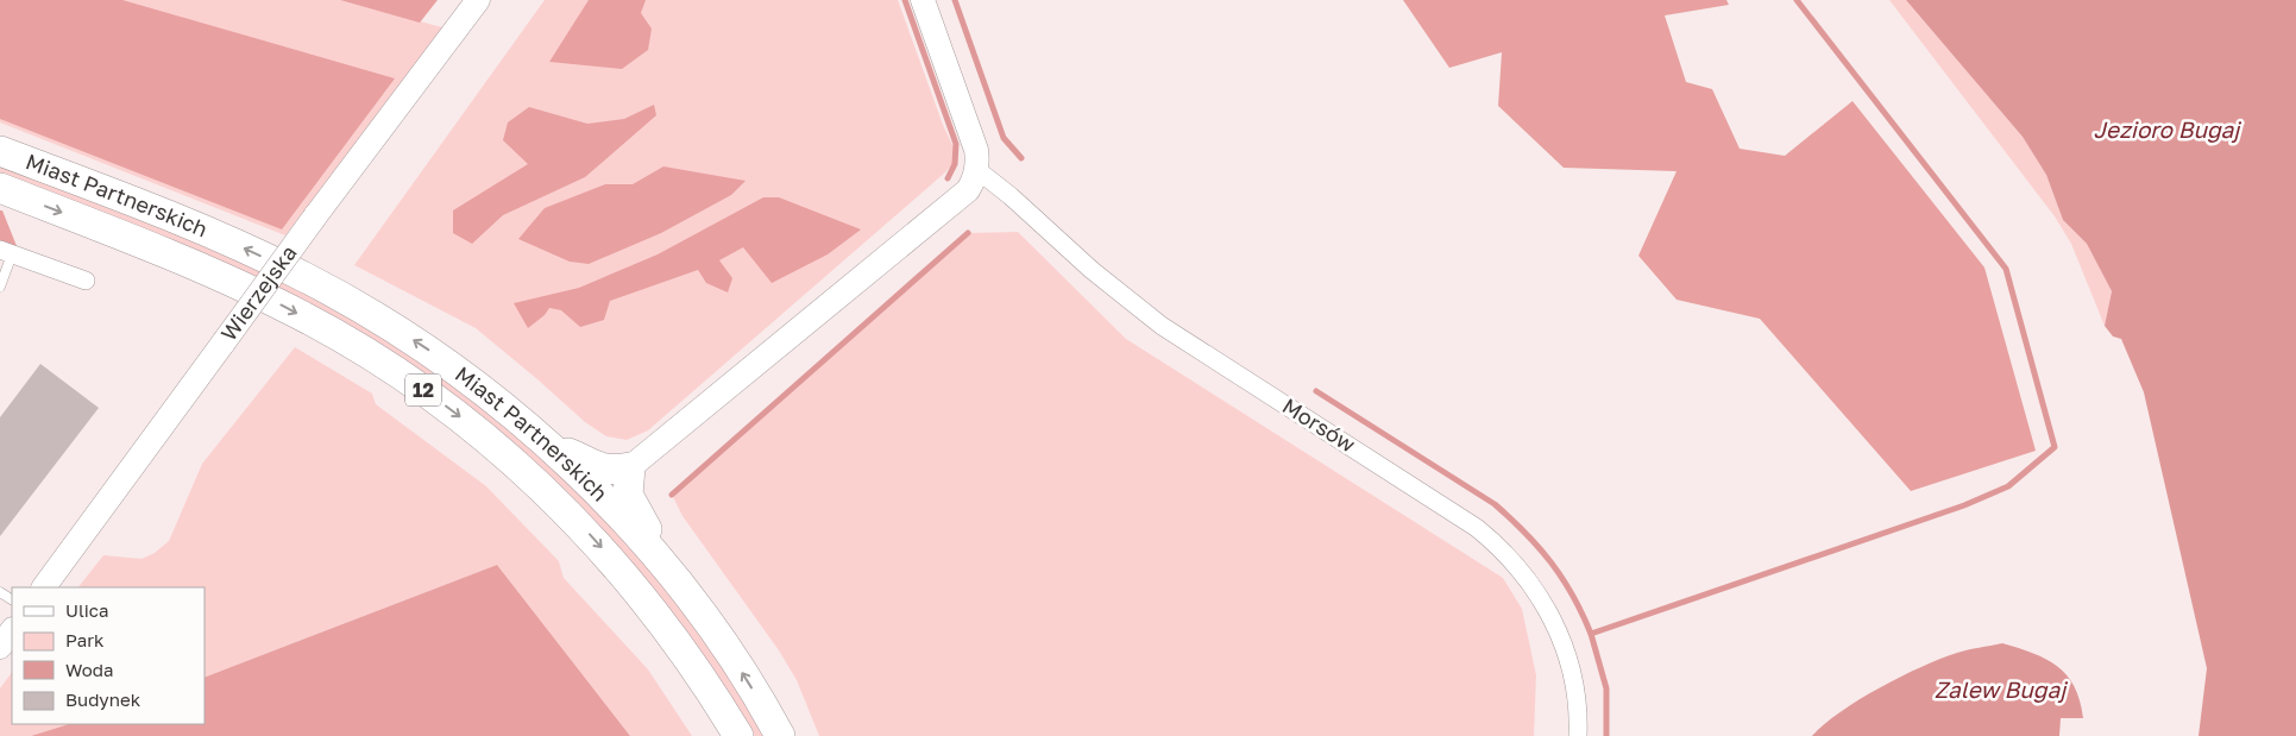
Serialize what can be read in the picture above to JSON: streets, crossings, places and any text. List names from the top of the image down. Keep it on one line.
{"streets":{"main road":["Miast Partnerskich","12"],"street":["Wierzejska","Morsów"]},"water":["Jezioro Bugaj","Zalew Bugaj"],"legend":["Ulica","Park","Woda","Budynek"]}
